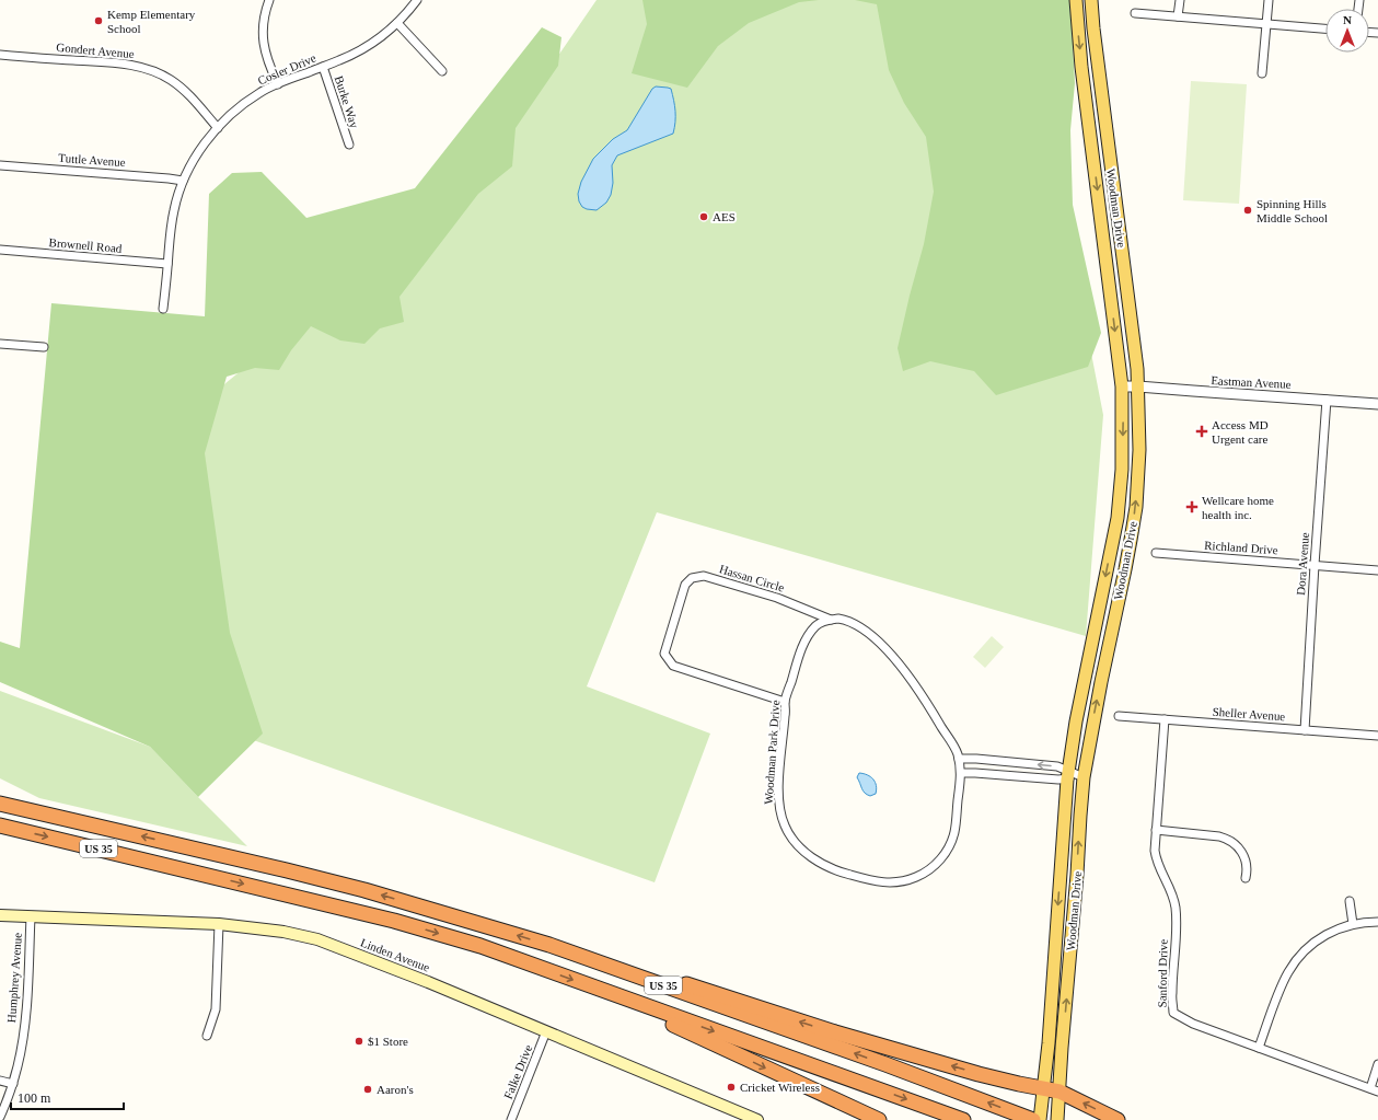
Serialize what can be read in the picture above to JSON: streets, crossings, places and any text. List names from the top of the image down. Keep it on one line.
{"streets":{"highway":["US 35"],"main road":["Woodman Drive","Linden Avenue"],"street":["Gondert Avenue","Cosler Drive","Burke Way","Tuttle Avenue","Brownell Road","Eastman Avenue","Richland Drive","Dora Avenue","Hassan Circle","Sheller Avenue","Woodman Park Drive","Sanford Drive","Humphrey Avenue","Falke Drive"]},"crossings":[["Gondert Avenue","Cosler Drive"],["Cosler Drive","Burke Way"],["Cosler Drive","Tuttle Avenue"],["Cosler Drive","Brownell Road"],["Woodman Drive","Eastman Avenue"],["Woodman Drive","US 35"],["Eastman Avenue","Dora Avenue"],["Richland Drive","Dora Avenue"],["Dora Avenue","Sheller Avenue"],["Hassan Circle","Woodman Park Drive"],["Sheller Avenue","Sanford Drive"],["Linden Avenue","Humphrey Avenue"],["Linden Avenue","Falke Drive"]],"places":{"other":["Kemp Elementary School","Spinning Hills Middle School","AES","$1 Store","Cricket Wireless","Aaron's"],"health":["Access MD Urgent care","Wellcare home health inc."]},"scale_bar":"100 m","north":"top"}
